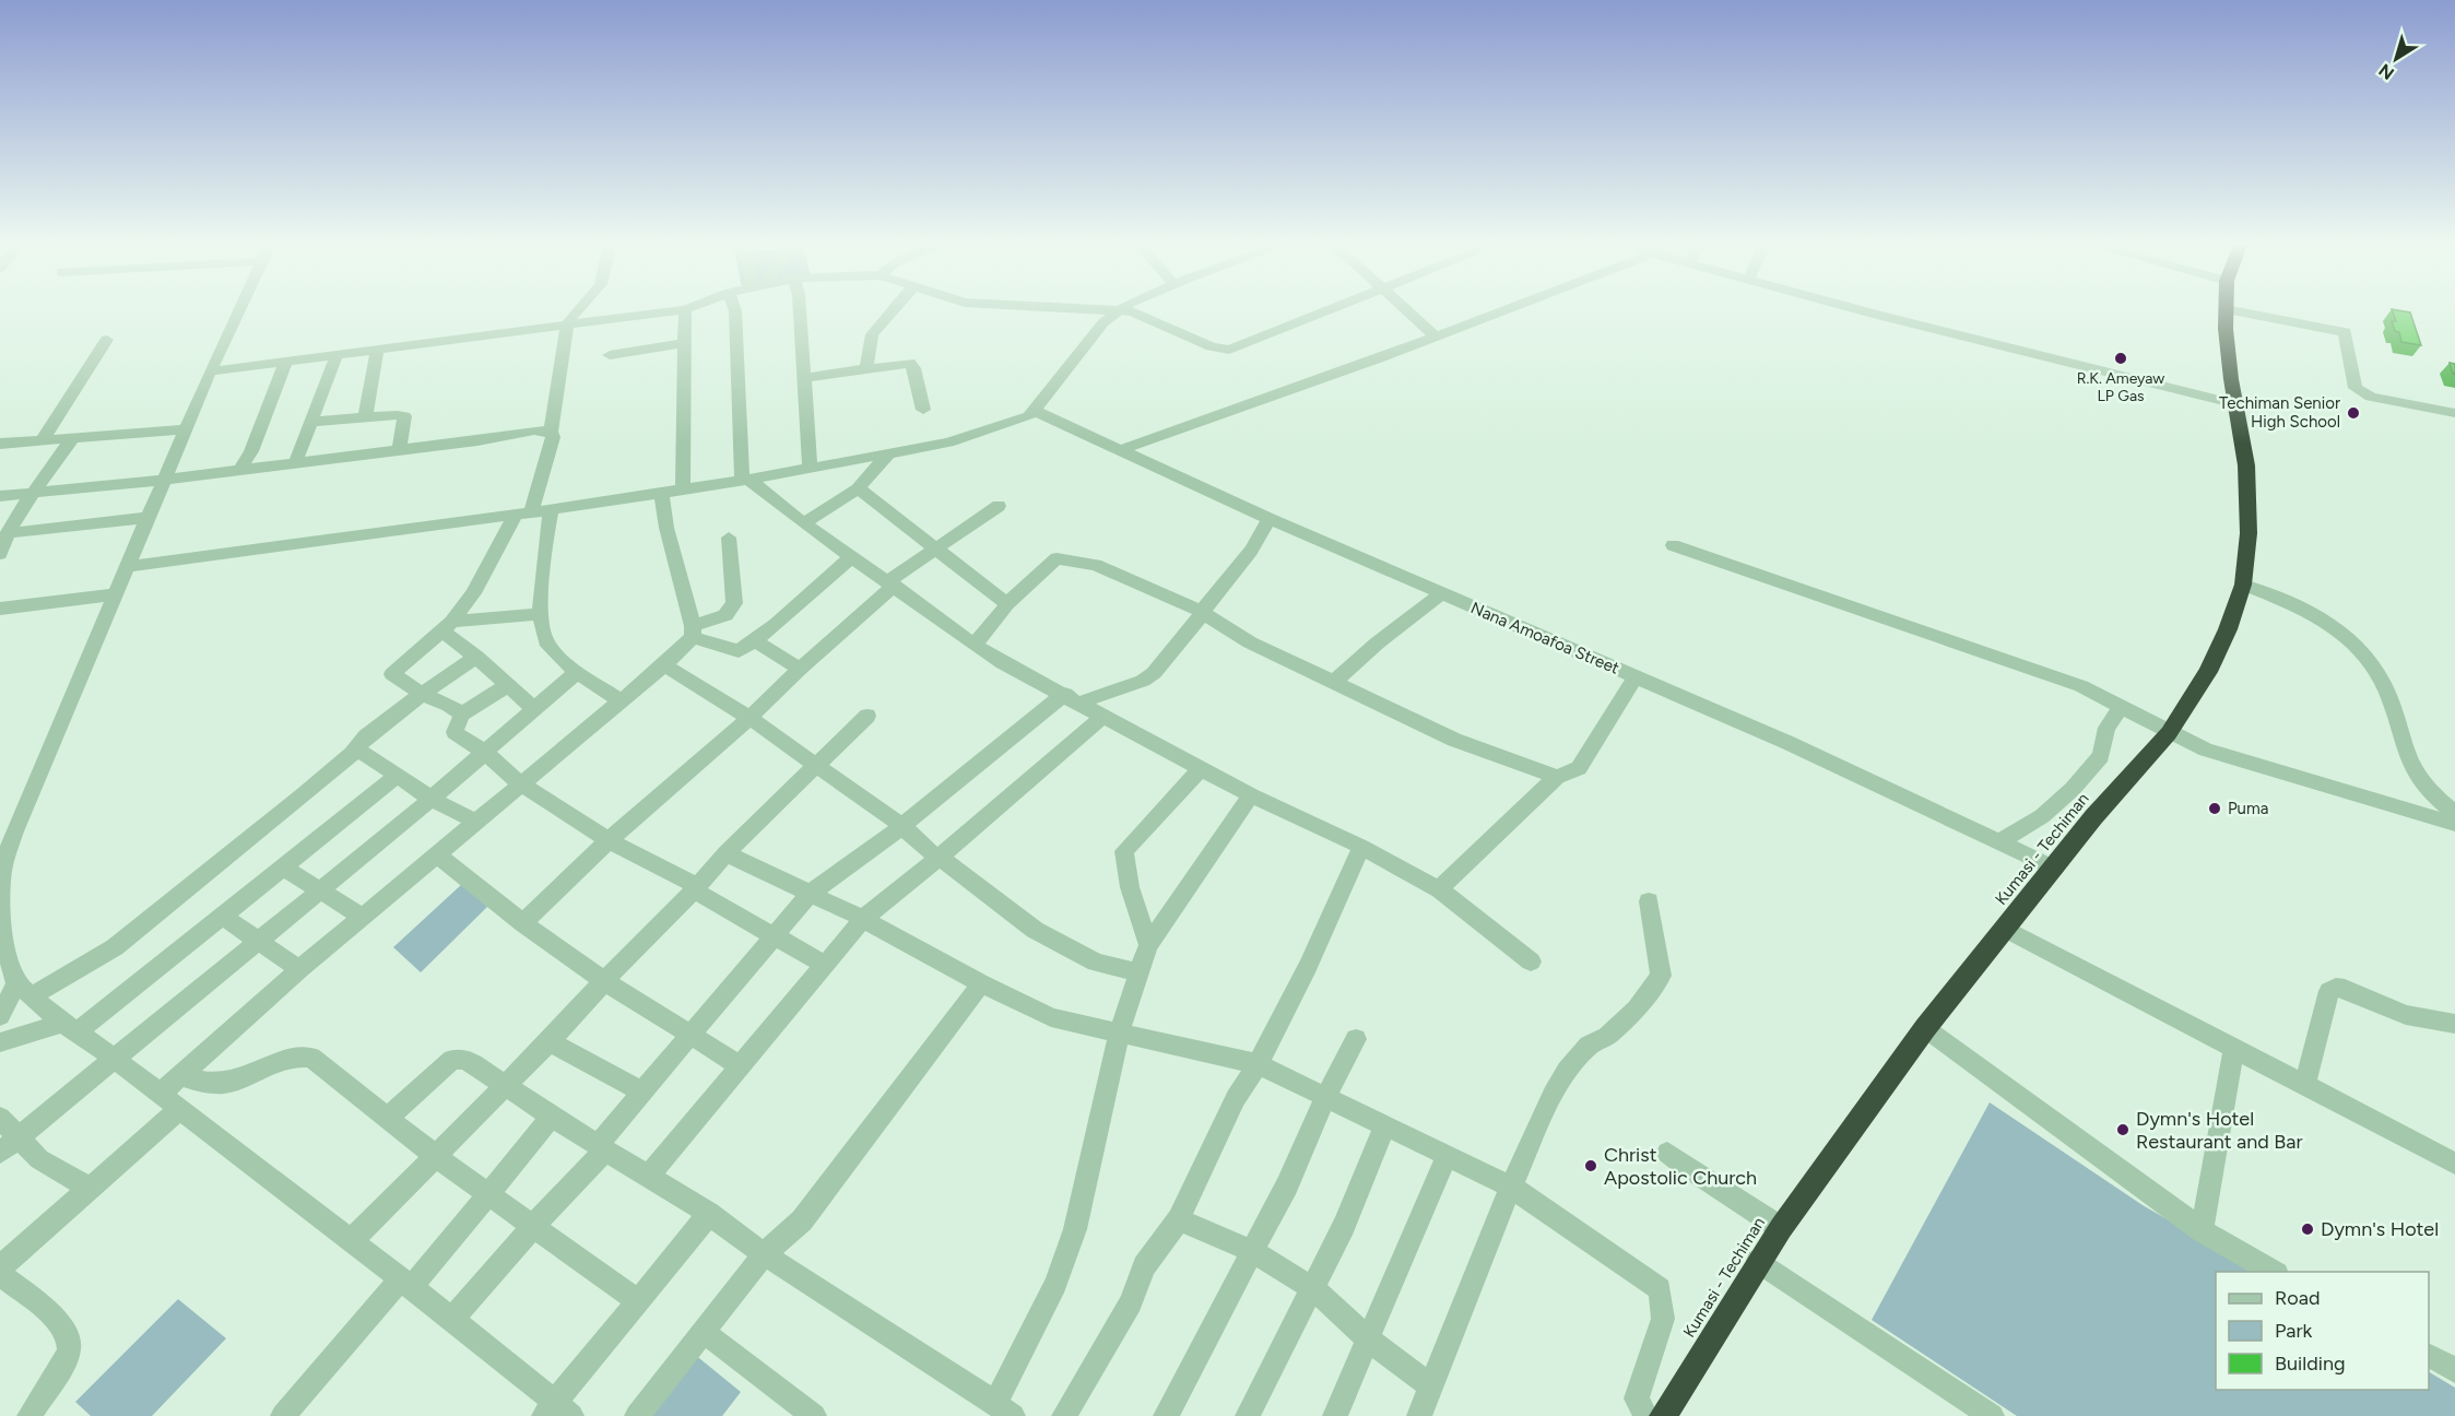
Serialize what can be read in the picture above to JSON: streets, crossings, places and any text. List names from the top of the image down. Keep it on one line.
{"streets":{"highway":["Kumasi - Techiman"],"street":["Nana Amoafoa Street"]},"crossings":[["Nana Amoafoa Street","Kumasi - Techiman"]],"places":["R.K. Ameyaw LP Gas","Techiman Senior High School","Puma","Dymn's Hotel Restaurant and Bar","Christ Apostolic Church","Dymn's Hotel"],"legend":["Road","Park","Building"],"north":"bottom left"}
